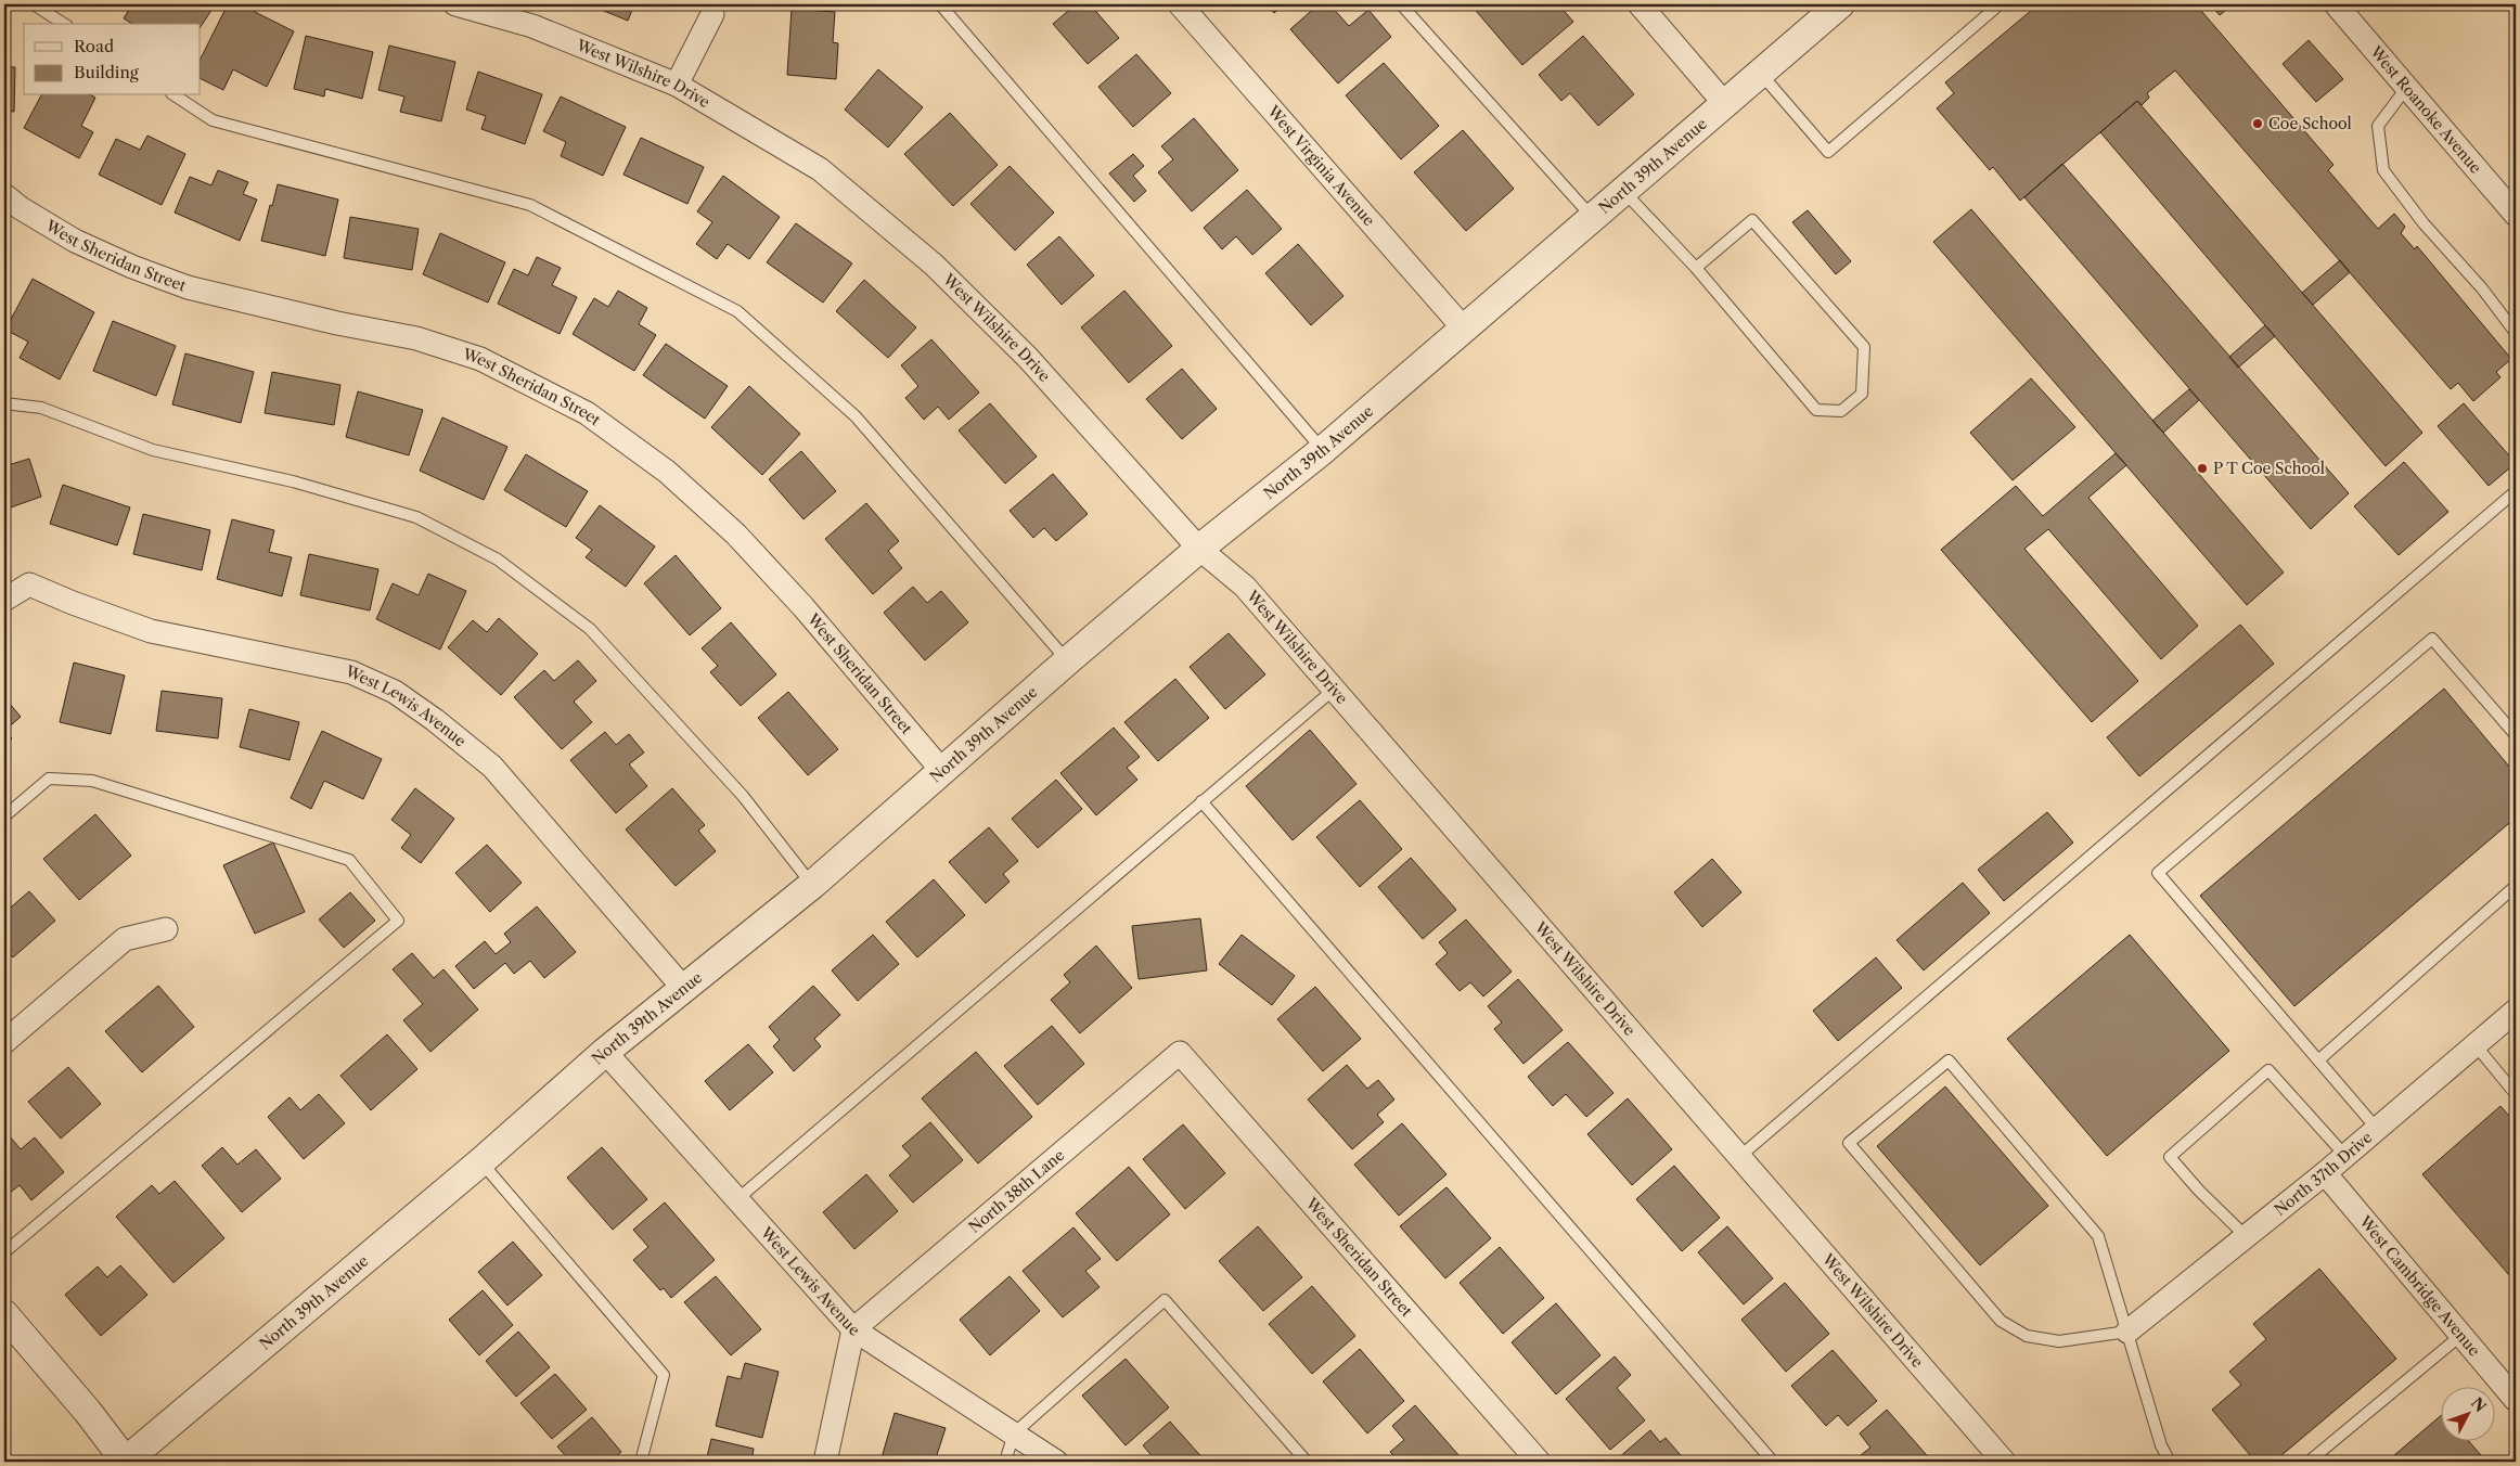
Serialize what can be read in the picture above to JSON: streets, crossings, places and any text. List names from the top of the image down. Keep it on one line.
{"streets":{"street":["West Wilshire Drive","West Roanoke Avenue","North 39th Avenue","West Virginia Avenue","West Sheridan Street","West Lewis Avenue","North 37th Drive","North 38th Lane","West Cambridge Avenue"]},"crossings":[["West Wilshire Drive","North 39th Avenue"],["North 39th Avenue","West Virginia Avenue"],["North 39th Avenue","West Sheridan Street"],["North 39th Avenue","West Lewis Avenue"],["West Sheridan Street","North 38th Lane"],["West Lewis Avenue","North 38th Lane"],["North 37th Drive","West Cambridge Avenue"]],"places":["Coe School","P T Coe School"],"legend":["Road","Building"],"north":"top right"}
